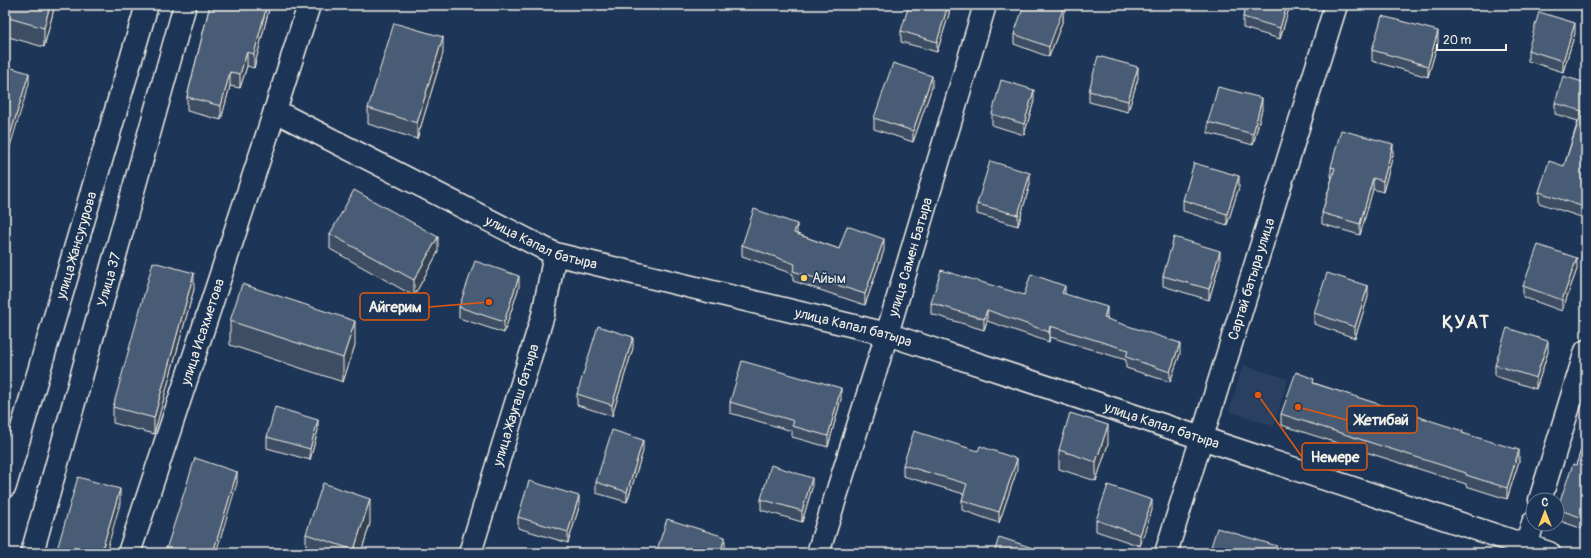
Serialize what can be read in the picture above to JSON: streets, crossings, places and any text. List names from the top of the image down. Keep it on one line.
{"streets":{"street":["улица Капал батыра","улица Жансугурова","улица Самен Батыра","Улица 37","Сартай батыра улица","улица Исахметова","улица Жаугаш батыра"]},"crossings":[["улица Капал батыра","улица Самен Батыра"],["улица Капал батыра","Сартай батыра улица"],["улица Капал батыра","улица Исахметова"],["улица Капал батыра","улица Жаугаш батыра"]],"districts":["ҚУАТ"],"places":["Айым","Айгерим","Немере","Жетибай"],"scale_bar":"20 m","north":"top"}
